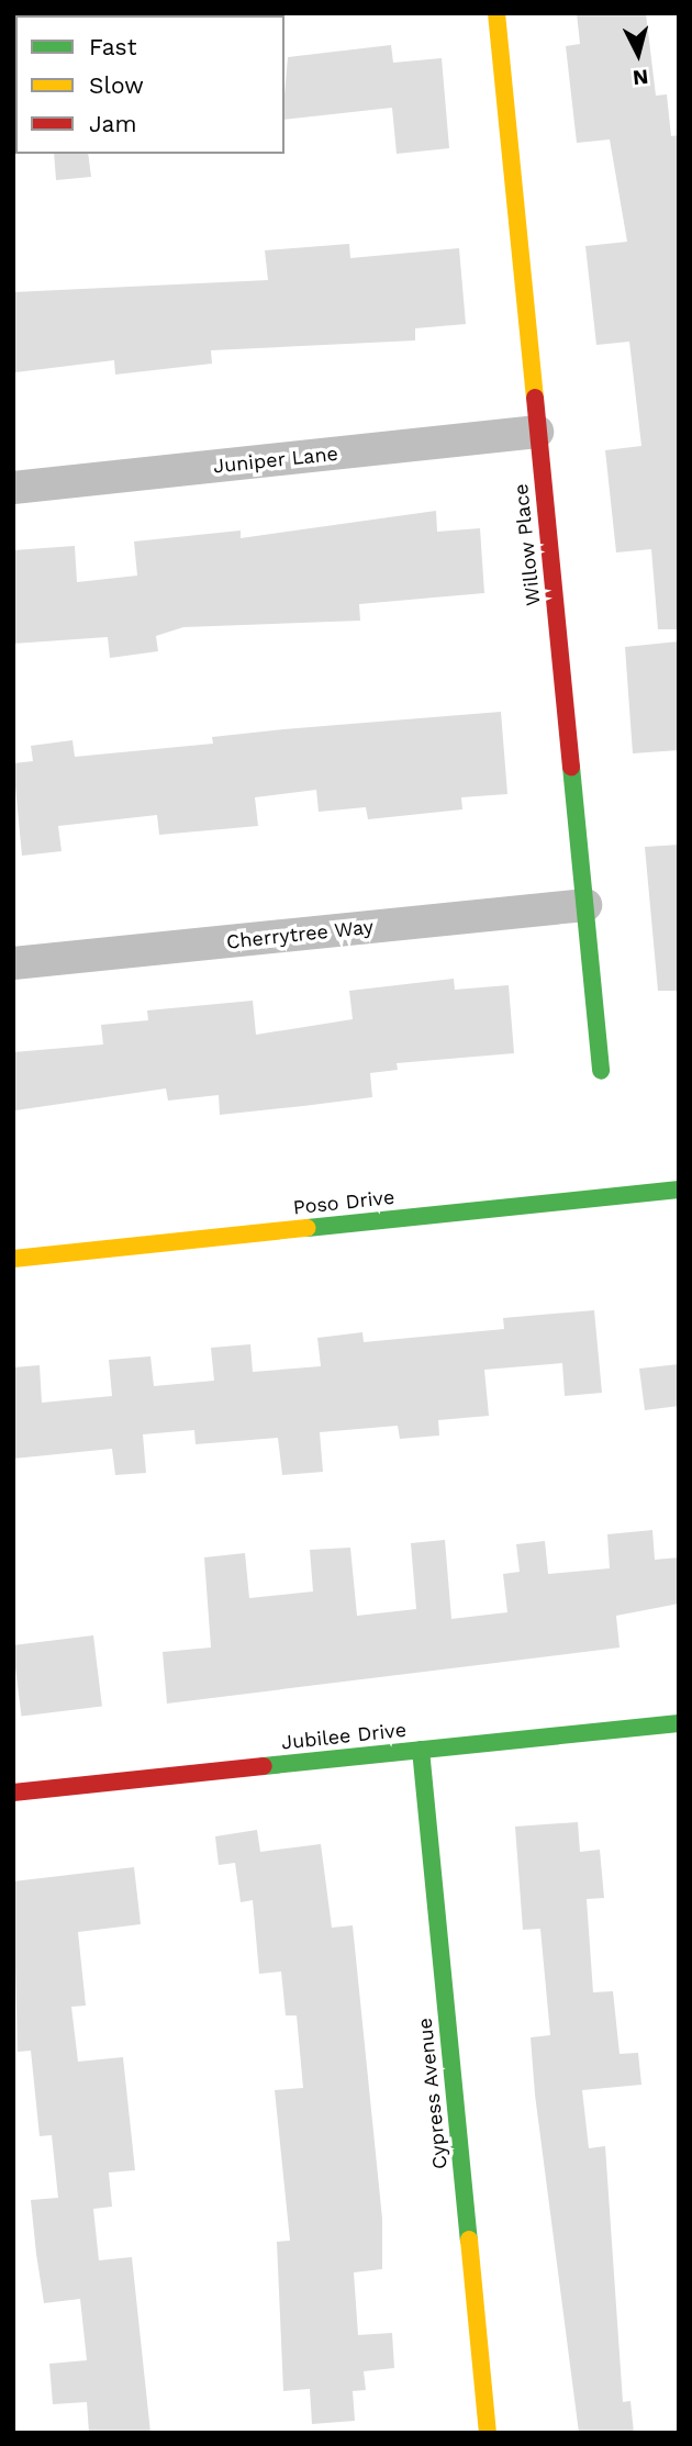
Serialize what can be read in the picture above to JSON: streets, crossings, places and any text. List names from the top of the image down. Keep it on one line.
{"streets":{"street":["Juniper Lane","Willow Place","Cherrytree Way","Poso Drive","Jubilee Drive","Cypress Avenue"]},"crossings":[["Juniper Lane","Willow Place"],["Willow Place","Cherrytree Way"],["Jubilee Drive","Cypress Avenue"]],"legend":["Fast","Slow","Jam"],"north":"bottom"}
